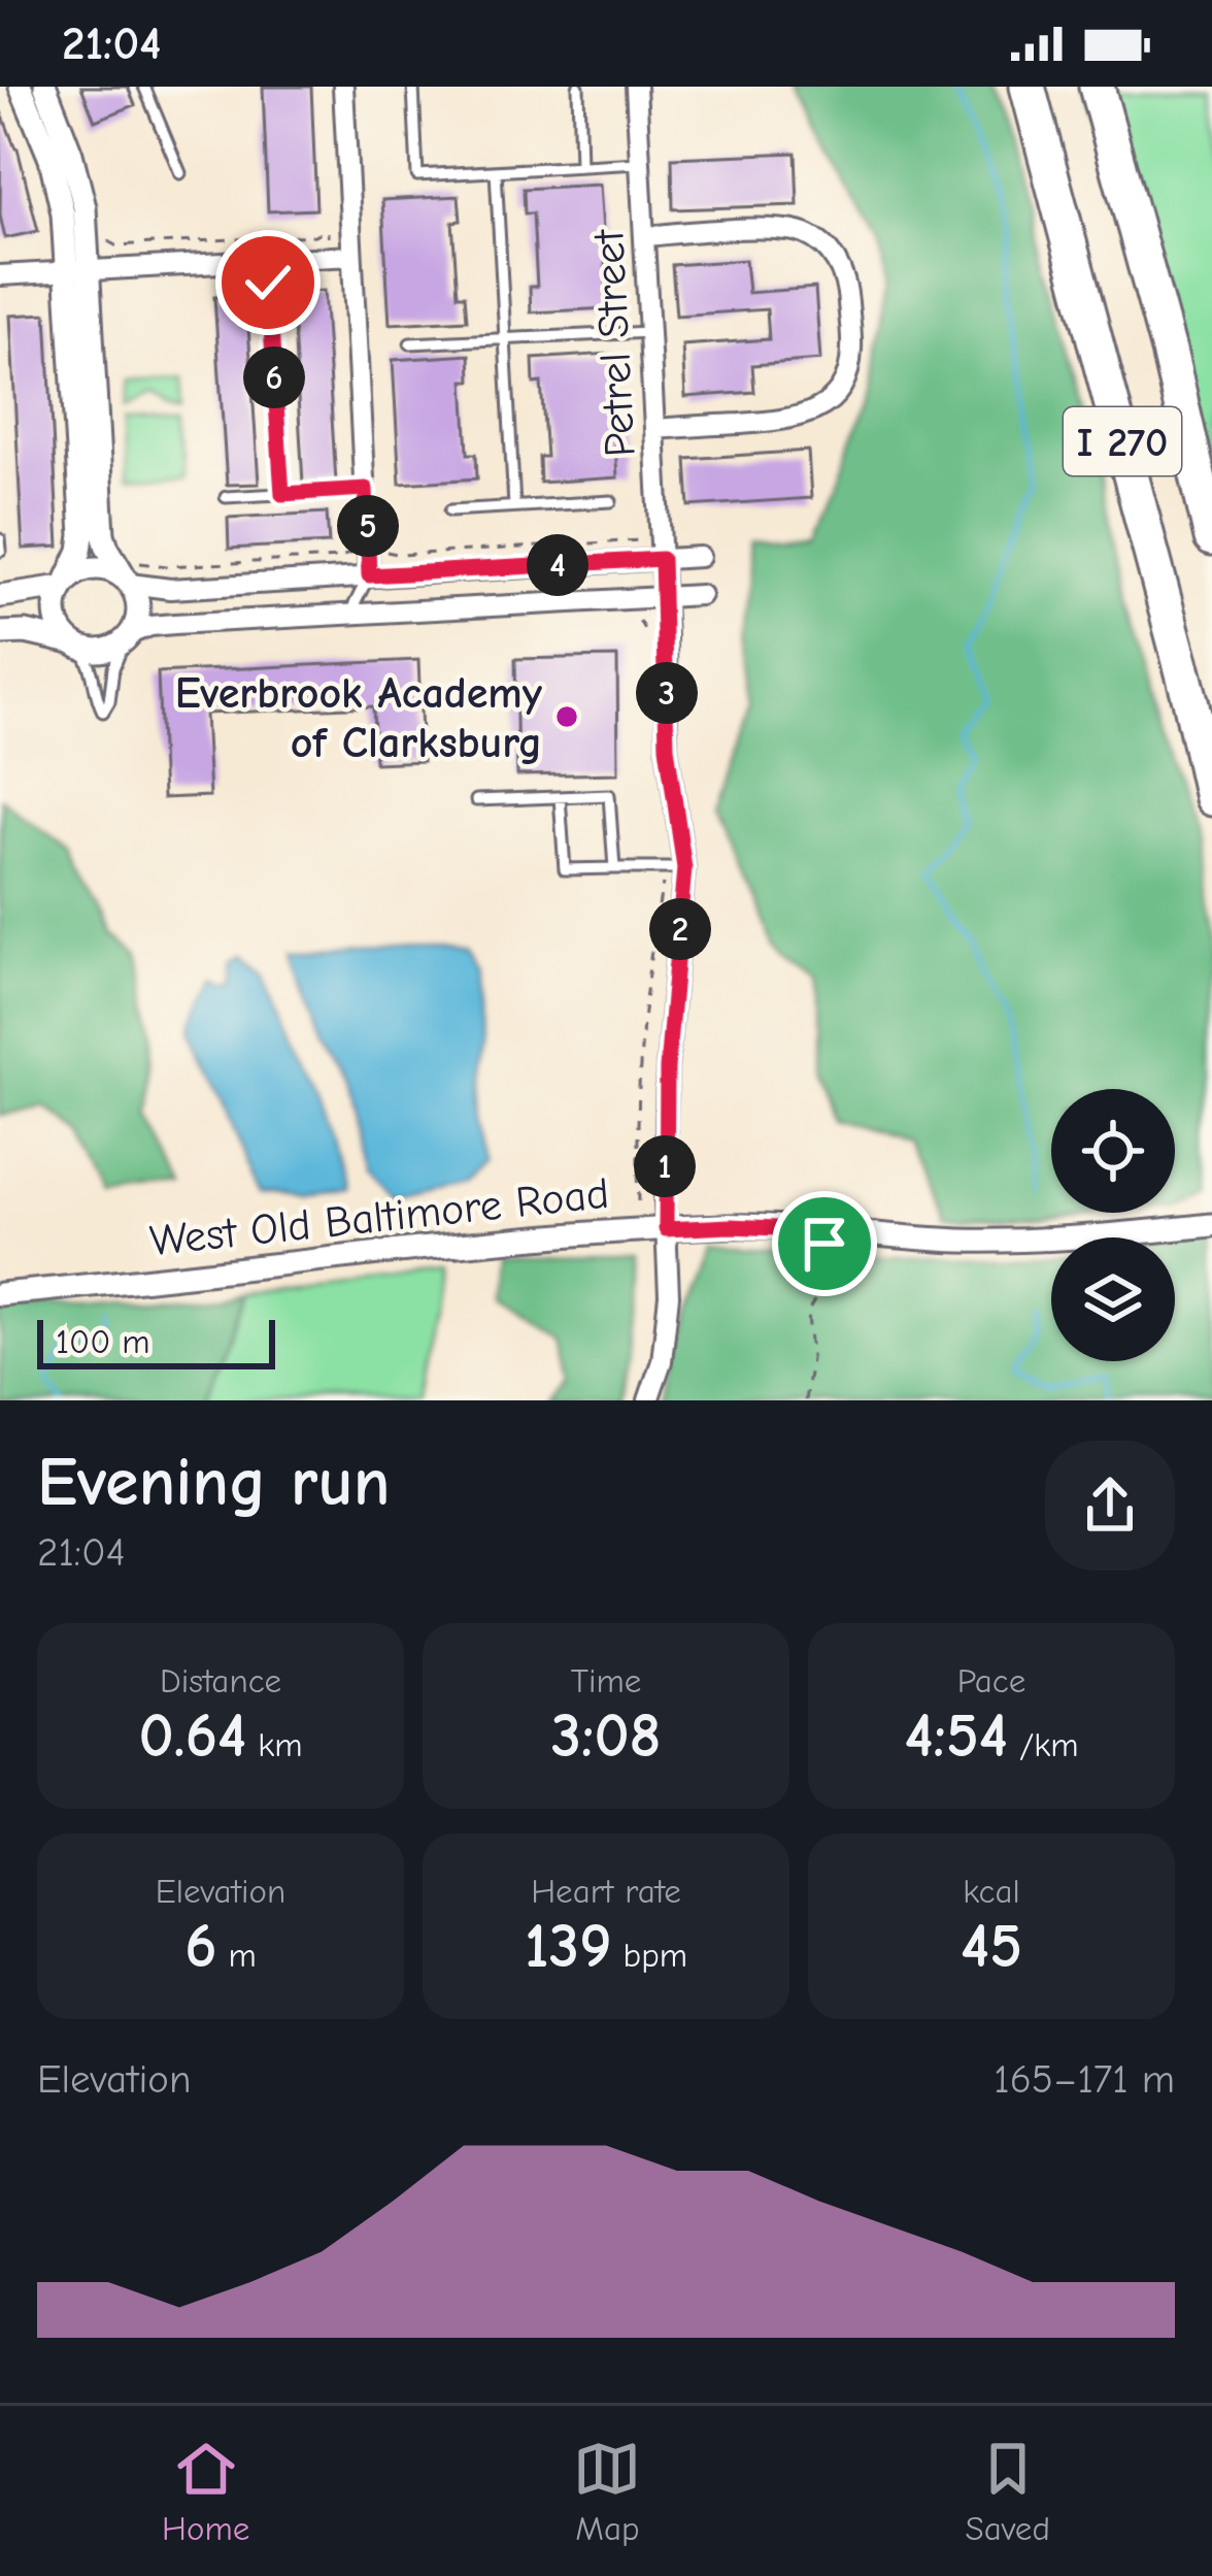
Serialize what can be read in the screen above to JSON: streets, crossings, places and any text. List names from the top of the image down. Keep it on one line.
{"streets":{"highway":["I 270"],"street":["Petrel Street","West Old Baltimore Road"]},"crossings":[["Petrel Street","West Old Baltimore Road"]],"places":["Everbrook Academy of Clarksburg"],"scale_bar":"100 m","page":{"status":"21:04","pins":["6","5","4","3","2","1"],"scale":"100 m","heading":["Evening run","21:04"],"stats":[["Distance","0.64 km"],["Time","3:08"],["Pace","4:54 /km"],["Elevation","6 m"],["Heart rate","139 bpm"],["kcal","45"]],"chart":["Elevation","165–171 m"],"tabs":["Home","Map","Saved"]}}
